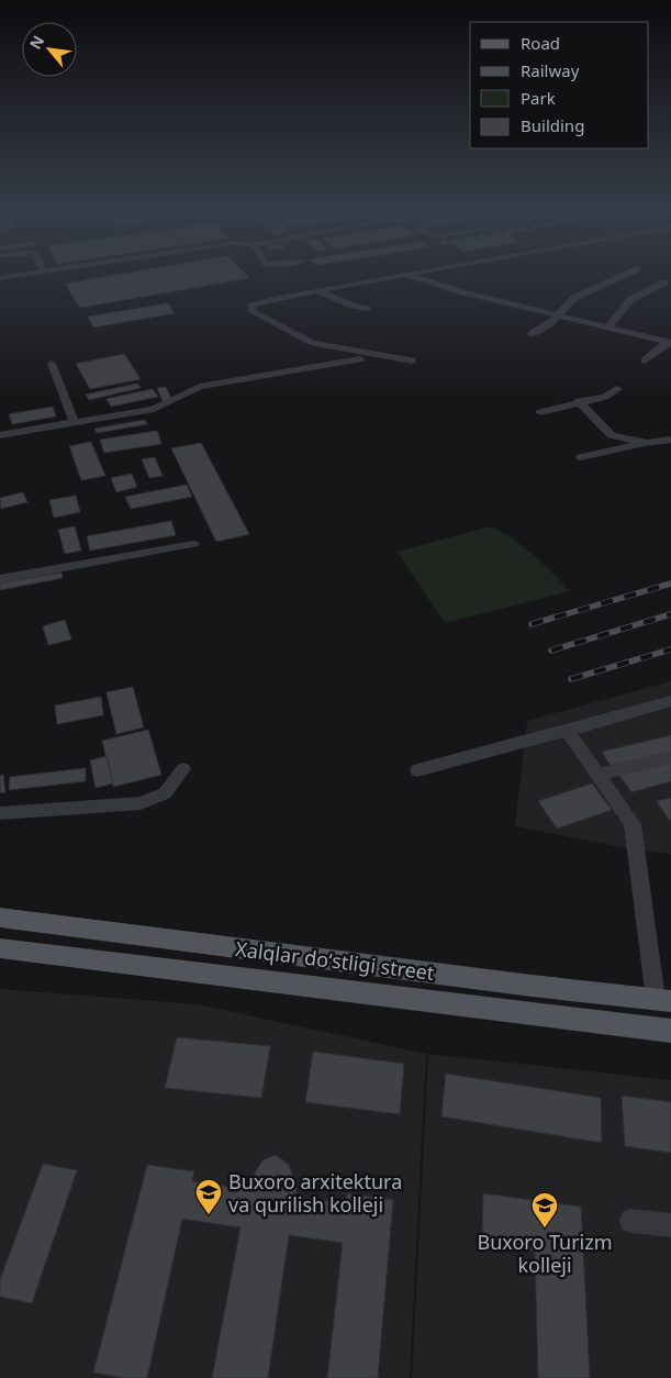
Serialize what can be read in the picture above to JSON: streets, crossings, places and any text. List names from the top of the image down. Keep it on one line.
{"streets":{"main road":["Xalqlar doʻstligi street"]},"places":{"school or university":["Buxoro arxitektura va qurilish kolleji","Buxoro Turizm kolleji"]},"legend":["Road","Railway","Park","Building"],"north":"top left"}
